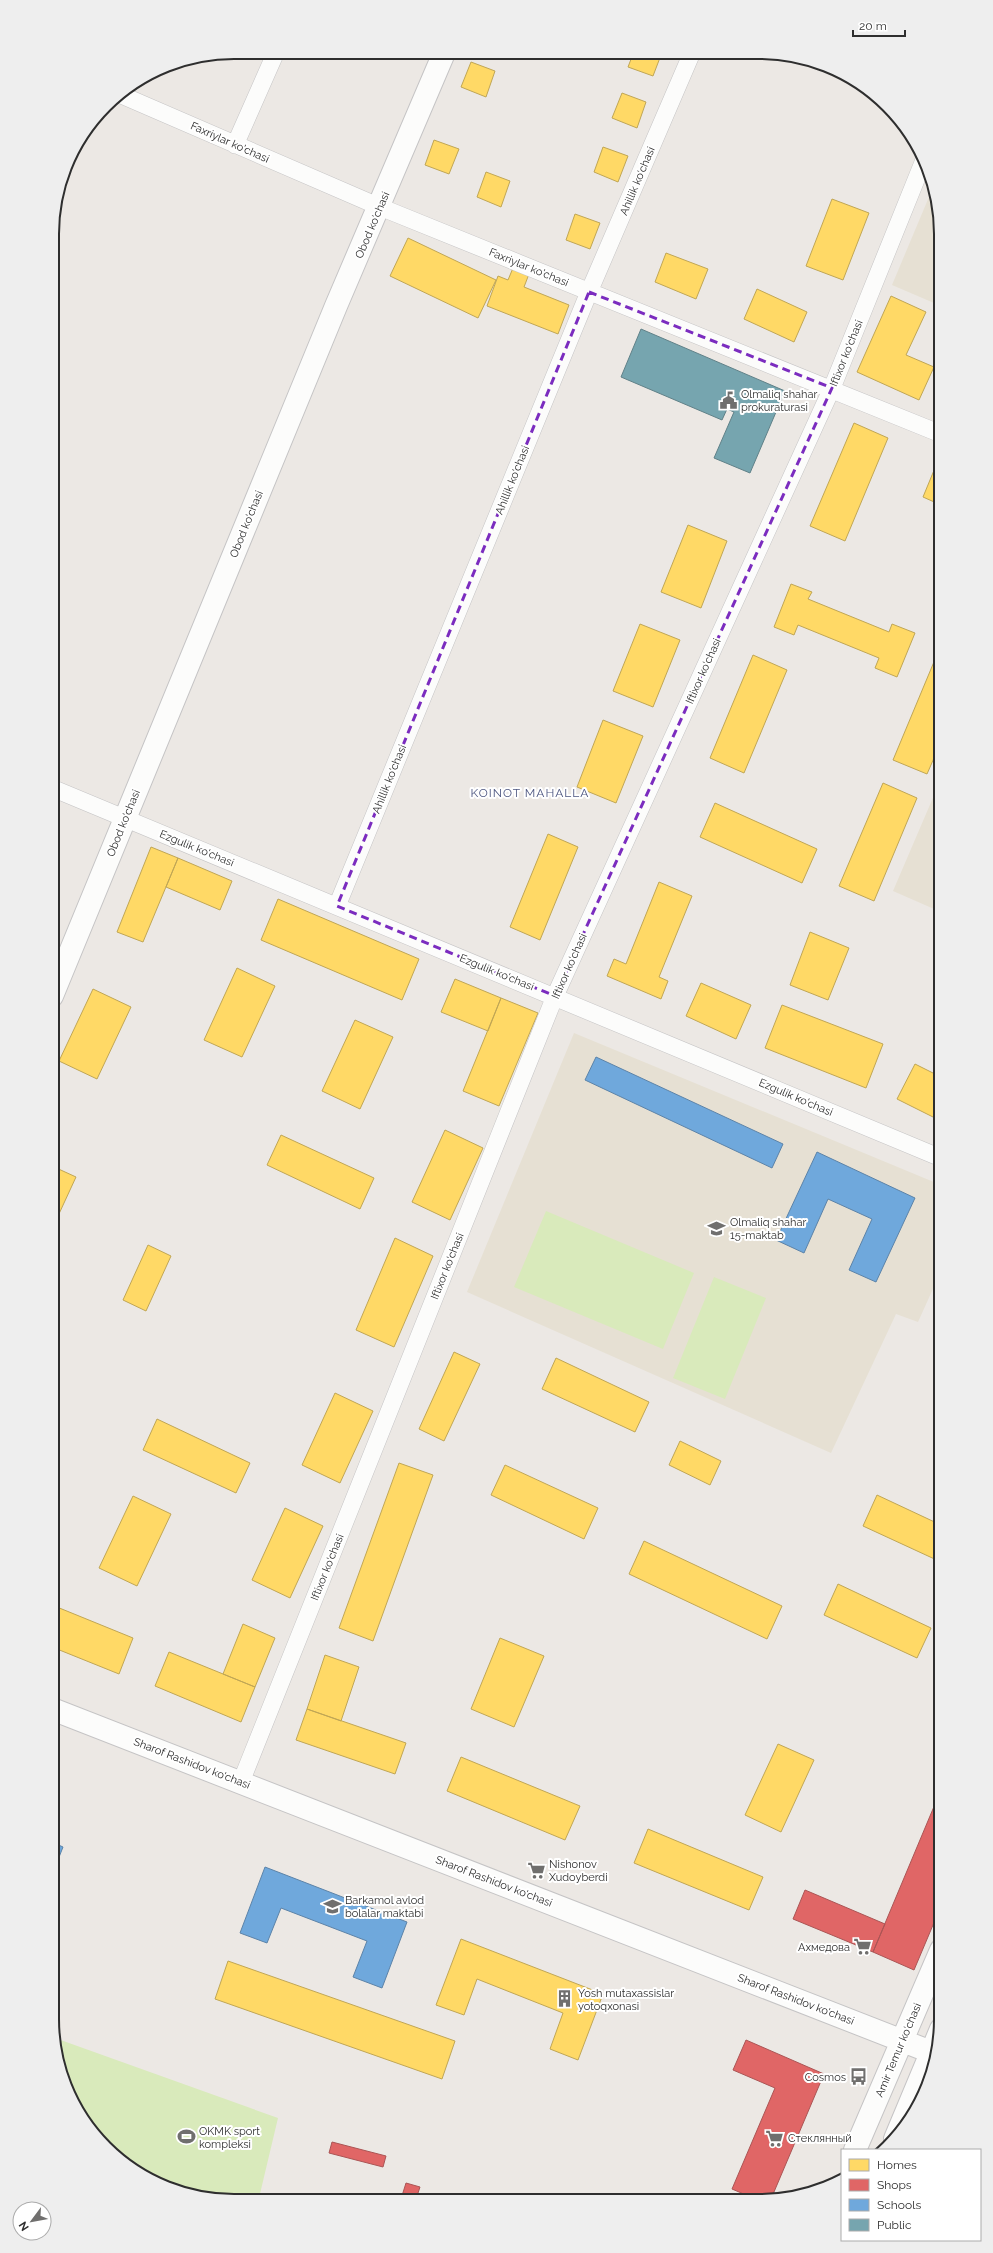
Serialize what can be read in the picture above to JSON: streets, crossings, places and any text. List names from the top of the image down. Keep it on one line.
{"streets":{"main road":["Obod ko'chasi","Sharof Rashidov ko'chasi","Amir Temur ko'chasi"],"street":["Faxriylar ko'chasi","Ahillik ko'chasi","Iftixor ko'chasi","Ezgulik ko'chasi"]},"crossings":[["Faxriylar ko'chasi","Ahillik ko'chasi"],["Faxriylar ko'chasi","Obod ko'chasi"],["Faxriylar ko'chasi","Iftixor ko'chasi"],["Ahillik ko'chasi","Ezgulik ko'chasi"],["Obod ko'chasi","Ezgulik ko'chasi"],["Iftixor ko'chasi","Ezgulik ko'chasi"],["Iftixor ko'chasi","Sharof Rashidov ko'chasi"],["Sharof Rashidov ko'chasi","Amir Temur ko'chasi"]],"districts":["KOINOT MAHALLA"],"places":{"public building":["Olmaliq shahar prokuraturasi"],"school or university":["Olmaliq shahar 15-maktab","Barkamol avlod bolalar maktabi"],"supermarket":["Nishonov Xudoyberdi","Ахмедова","Стеклянный"],"building":["Yosh mutaxassislar yotoqxonasi"],"bus stop":["Cosmos"],"sports":["OKMK sport kompleksi"]},"legend":["Homes","Shops","Schools","Public"],"scale_bar":"20 m","north":"bottom left"}
